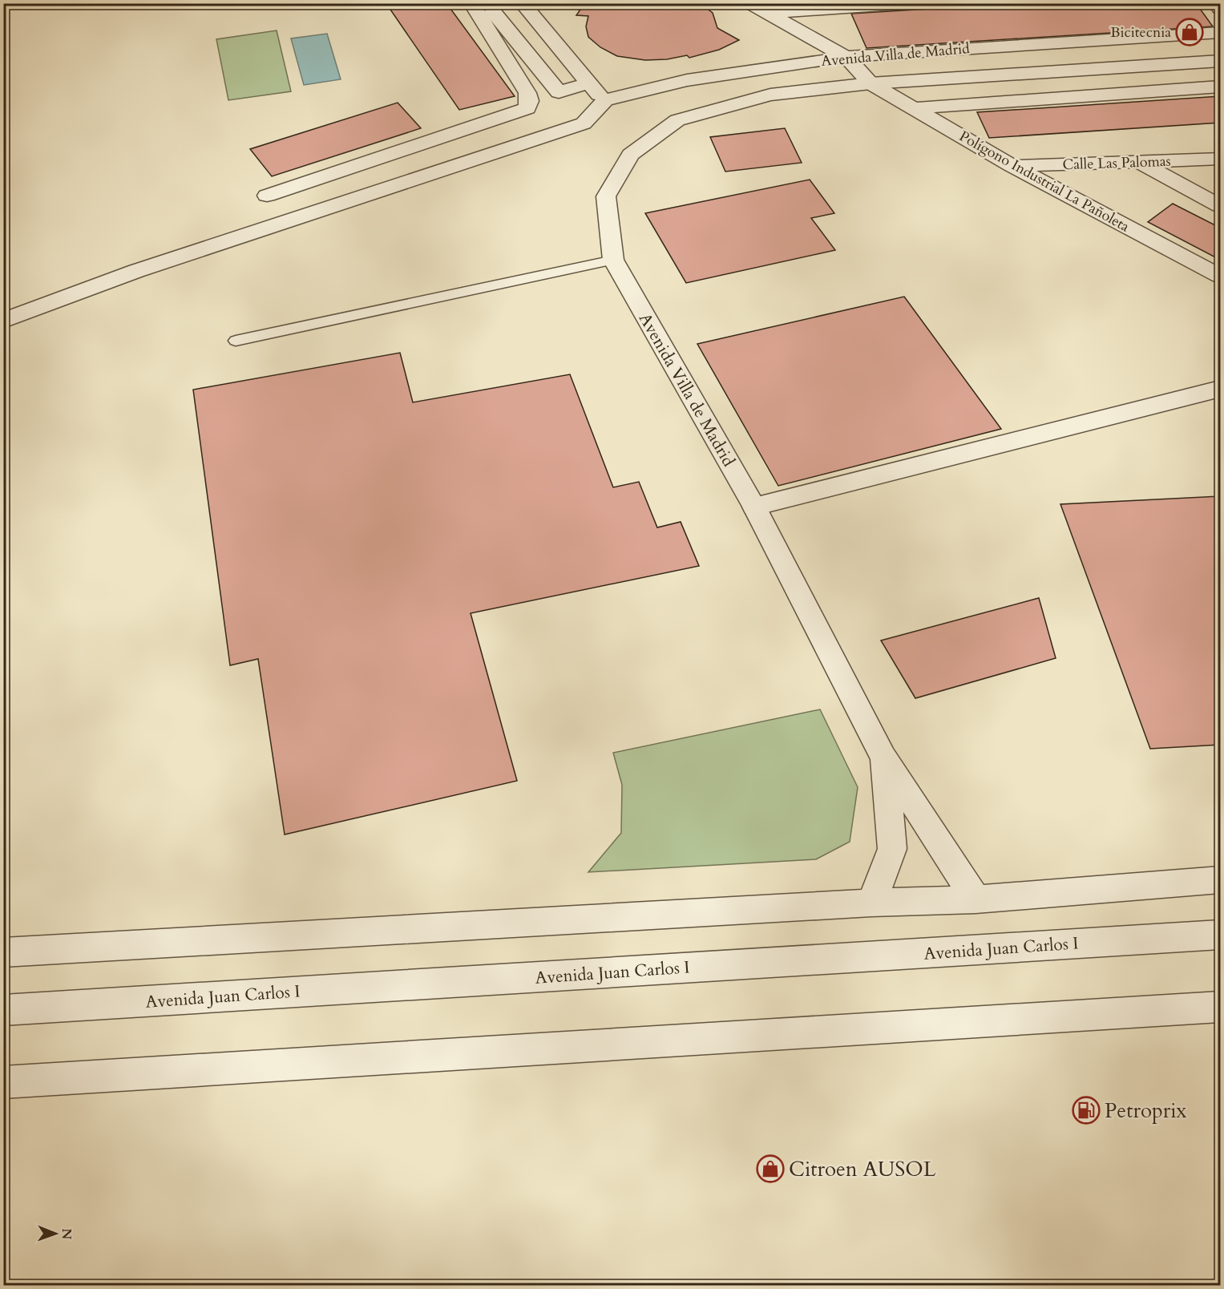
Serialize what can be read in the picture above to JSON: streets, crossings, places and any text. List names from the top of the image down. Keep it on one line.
{"streets":{"street":["Avenida Villa de Madrid","Calle Las Palomas","Polígono Industrial La Pañoleta","Avenida Juan Carlos I"]},"crossings":[["Avenida Villa de Madrid","Polígono Industrial La Pañoleta"],["Calle Las Palomas","Polígono Industrial La Pañoleta"]],"places":{"shop":["Bicitecnia","Citroen AUSOL"],"fuel station":["Petroprix"]},"north":"right"}
